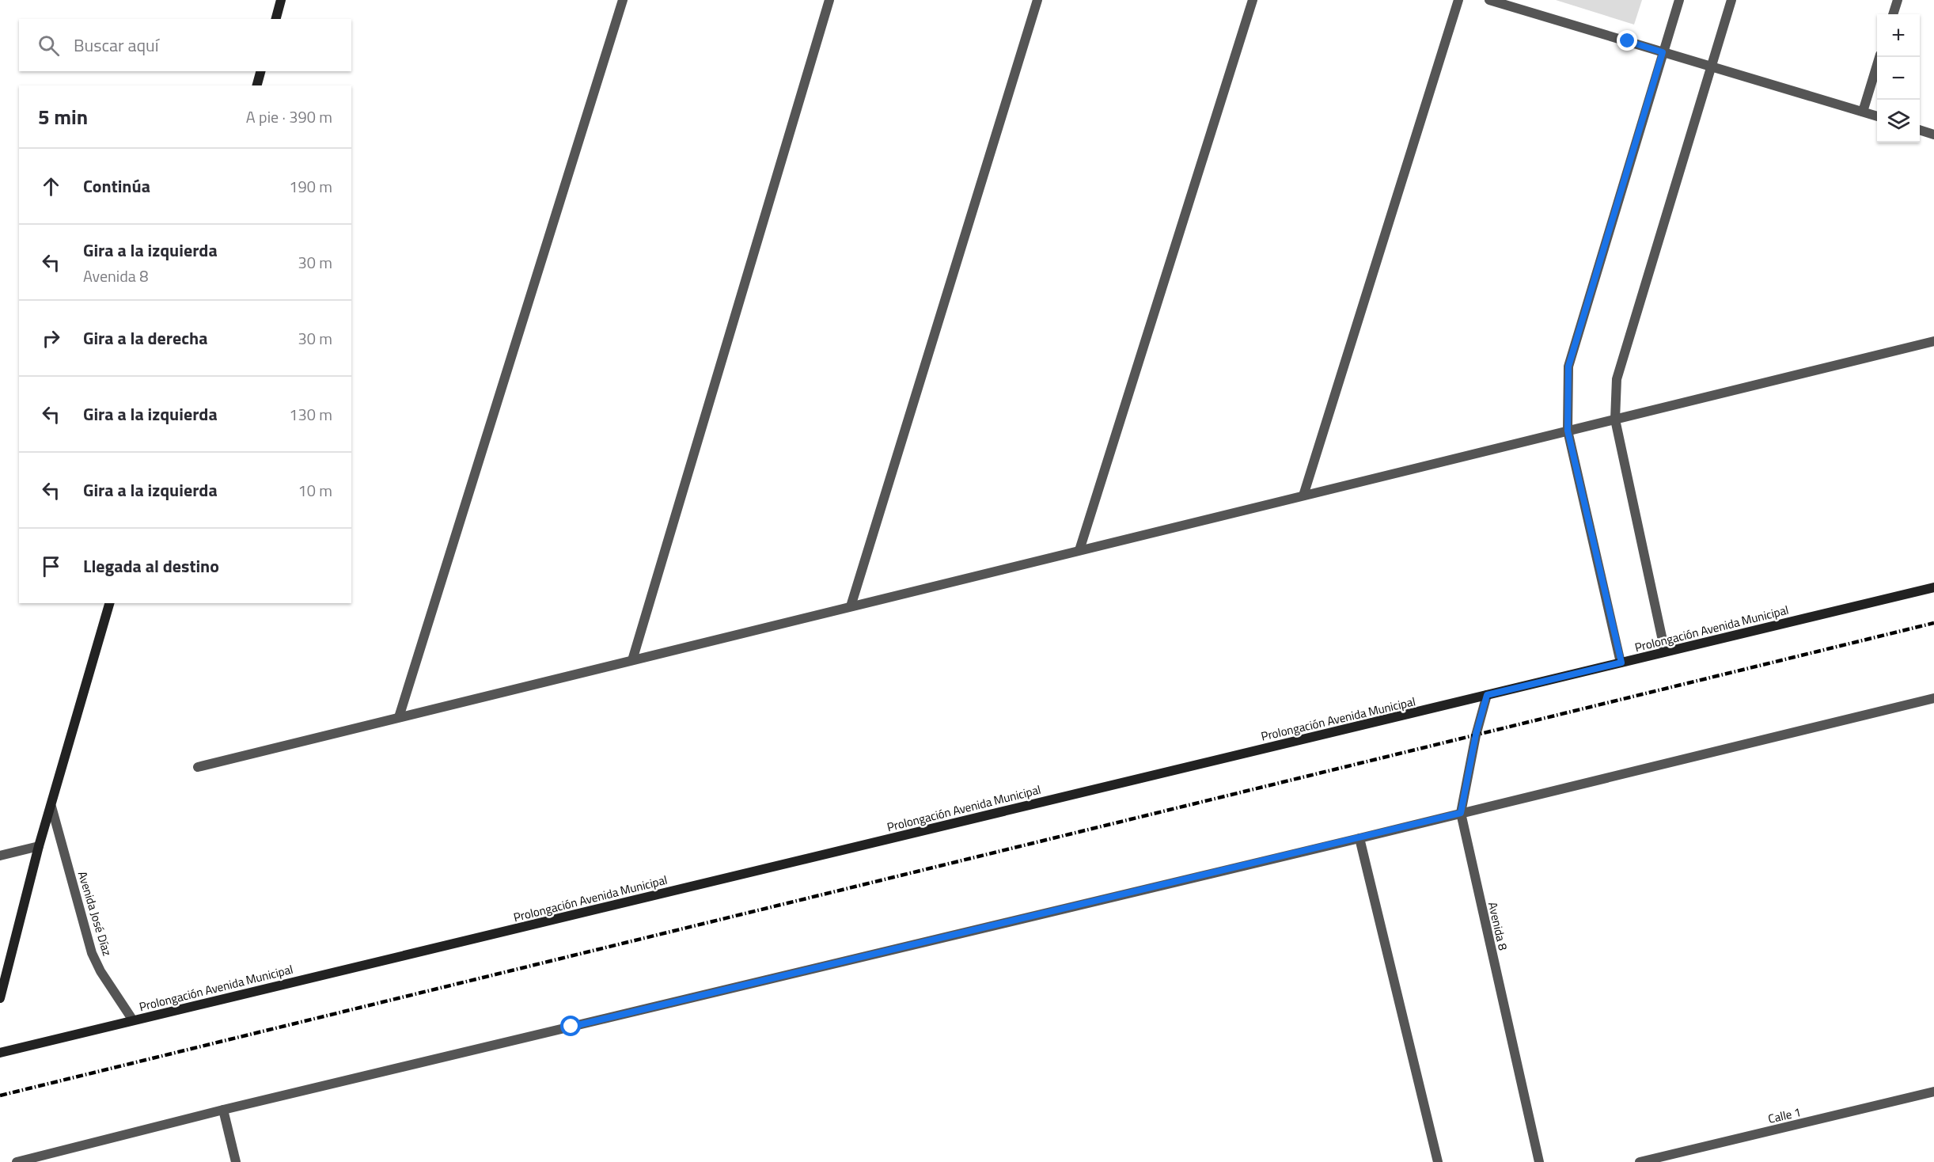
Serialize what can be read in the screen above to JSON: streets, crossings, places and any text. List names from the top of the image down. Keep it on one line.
{"streets":{"main road":["Prolongación Avenida Municipal"],"street":["Avenida José Díaz","Avenida 8","Calle 1"]},"crossings":[["Prolongación Avenida Municipal","Avenida José Díaz"],["Prolongación Avenida Municipal","Avenida 8"]],"page":{"map_buttons":["+","−"],"search":"Buscar aquí","heading":["5 min","A pie · 390 m"],"list":[["Continúa","190 m"],["Gira a la izquierda","Avenida 8","30 m"],["Gira a la derecha","30 m"],["Gira a la izquierda","130 m"],["Gira a la izquierda","10 m"],"Llegada al destino"]}}
